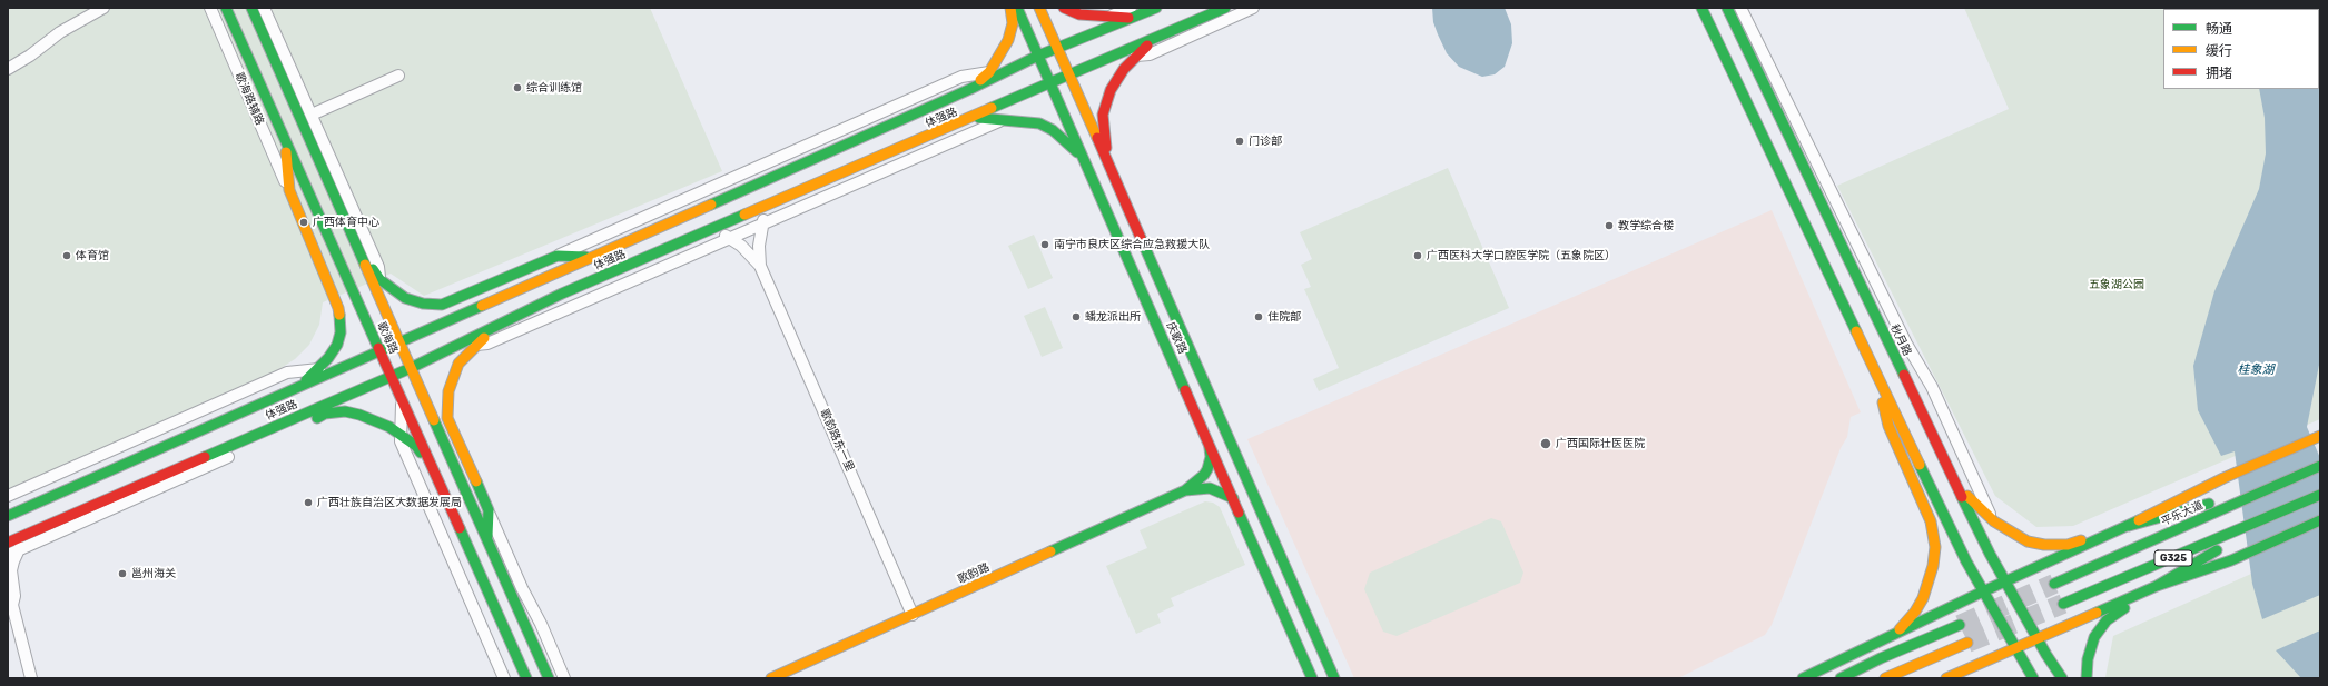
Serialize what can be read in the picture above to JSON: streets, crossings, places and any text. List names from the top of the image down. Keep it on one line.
{"streets":{"main road":["体强路","歌海路","庆歌路","秋月路","平乐大道","G325","歌韵路"],"street":["歌海路辅路","歌韵路东一里"]},"crossings":[["体强路","歌海路"],["体强路","庆歌路"],["体强路","歌韵路东一里"],["庆歌路","歌韵路"],["歌韵路东一里","歌韵路"]],"water":["桂象湖"],"parks":["五象湖公园"],"places":["综合训练馆","门诊部","广西体育中心","教学综合楼","南宁市良庆区综合应急救援大队","体育馆","广西医科大学口腔医学院（五象院区）","蟠龙派出所","住院部","广西国际壮医医院","广西壮族自治区大数据发展局","邕州海关"],"legend":["畅通","缓行","拥堵"]}
